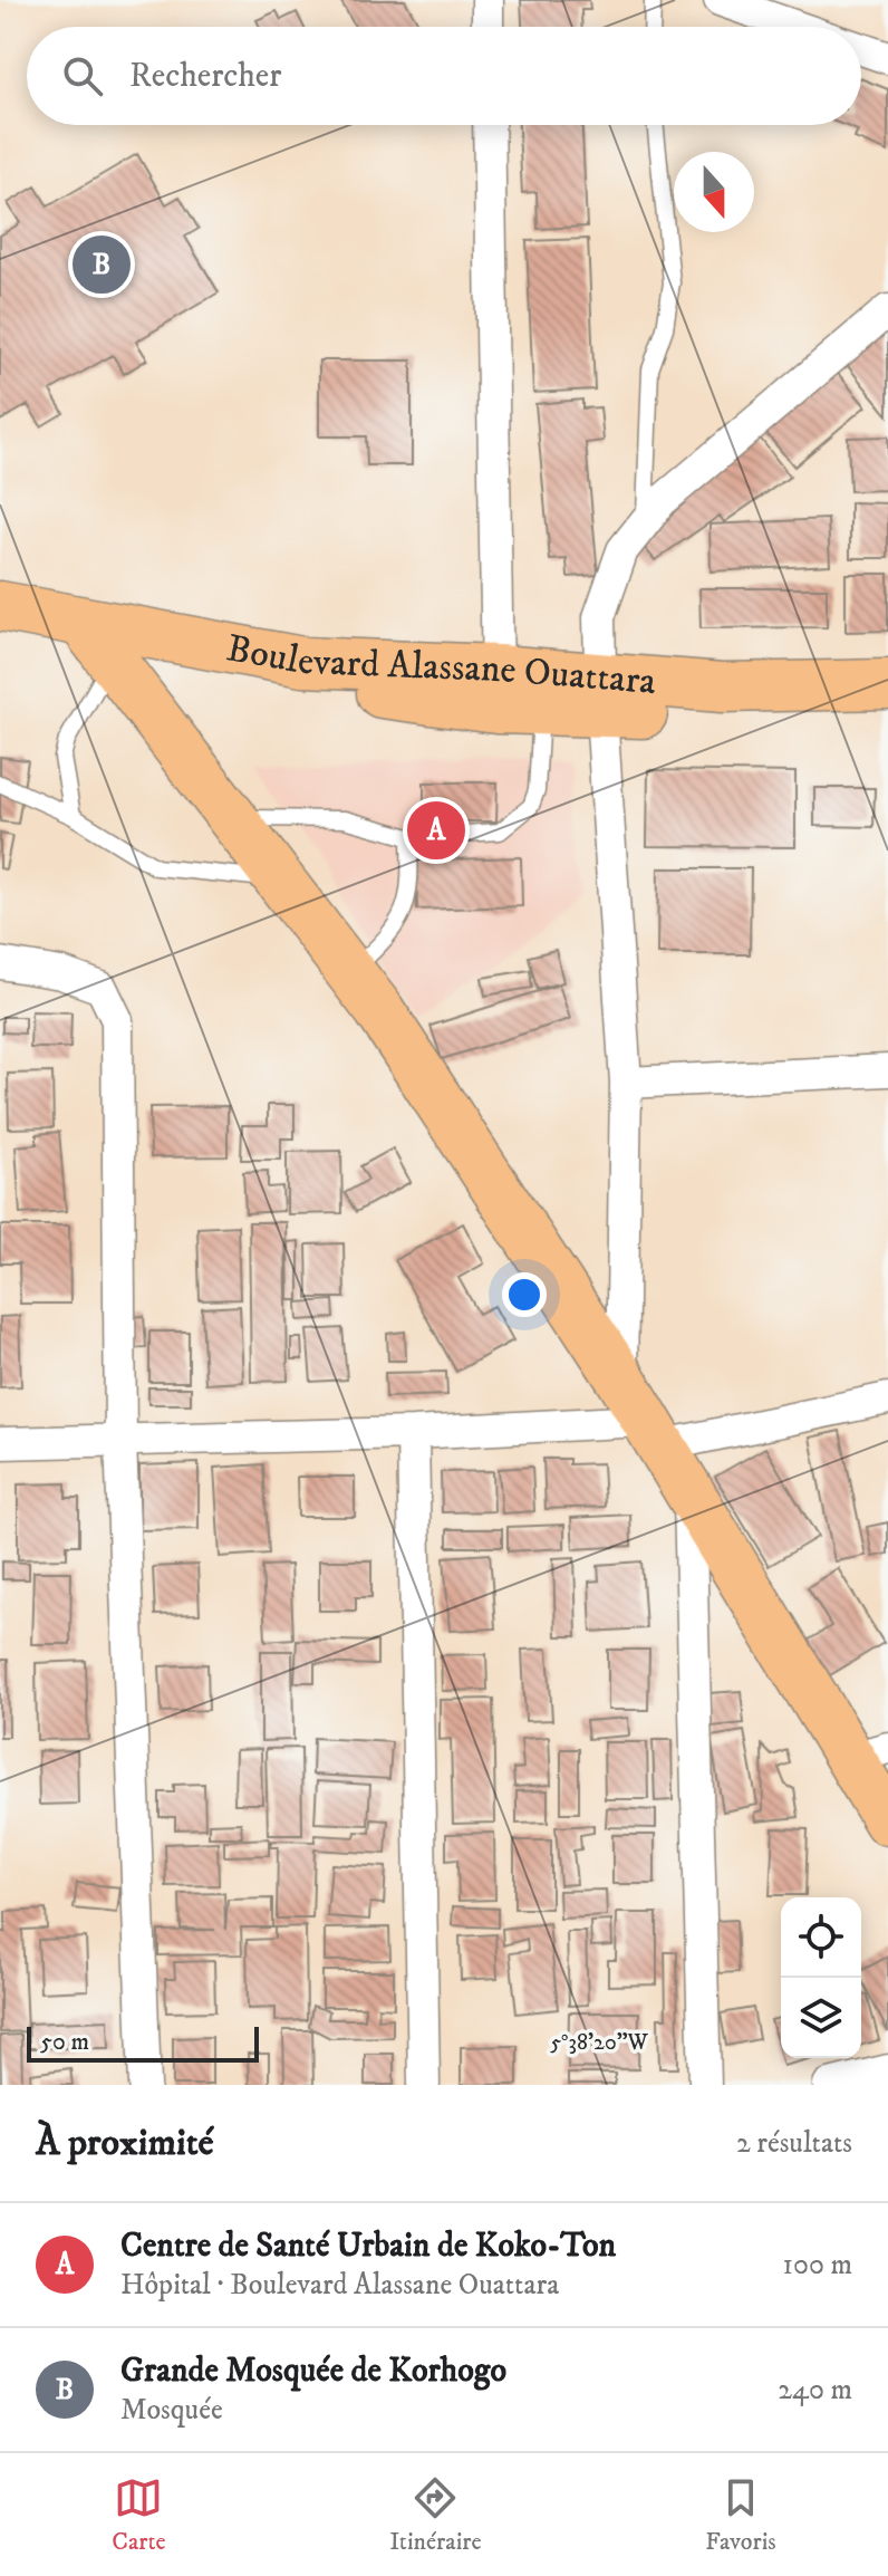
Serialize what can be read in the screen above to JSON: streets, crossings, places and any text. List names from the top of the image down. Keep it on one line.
{"streets":{"main road":["Boulevard Alassane Ouattara"]},"scale_bar":"50 m","north":"bottom","page":{"search":"Rechercher","pins":["B","A"],"scale":"50 m","heading":["À proximité","2 résultats"],"list":[{"mark":"A","name":"Centre de Santé Urbain de Koko-Ton","note":"Hôpital · Boulevard Alassane Ouattara","value":"100 m"},{"mark":"B","name":"Grande Mosquée de Korhogo","note":"Mosquée","value":"240 m"}],"nav":["Carte","Itinéraire","Favoris"]},"coordinates":["5°38'20\"W"]}
